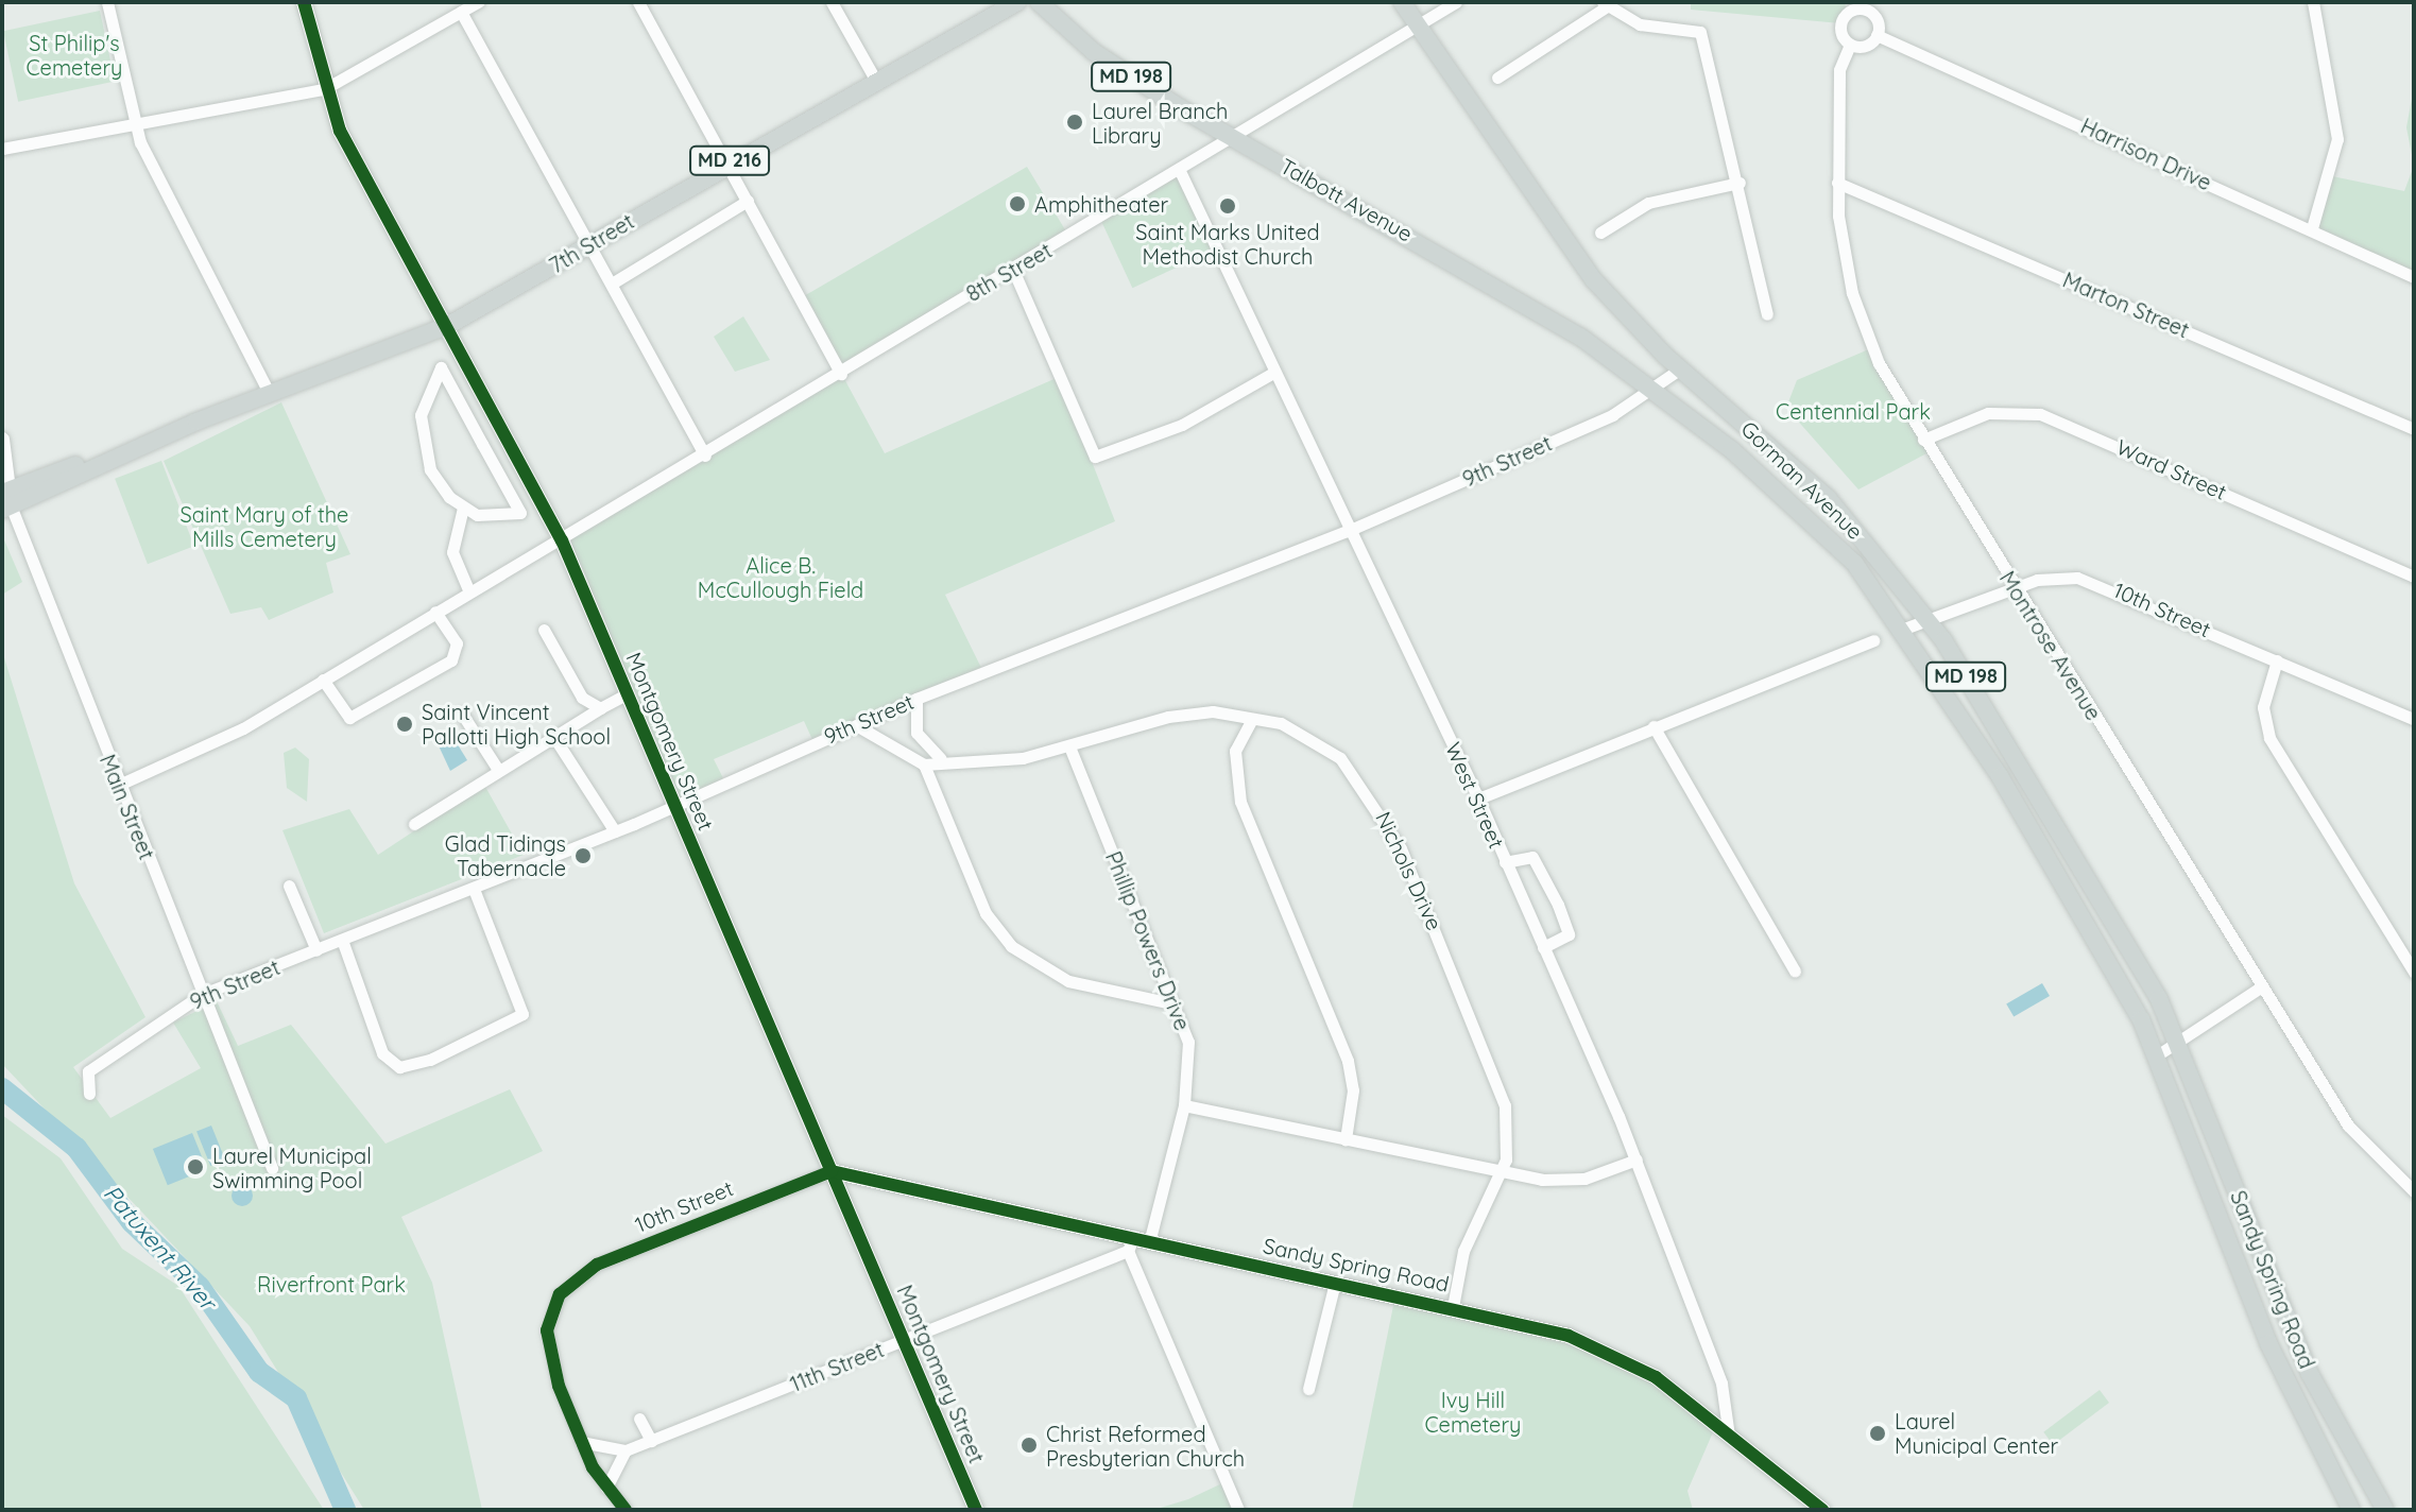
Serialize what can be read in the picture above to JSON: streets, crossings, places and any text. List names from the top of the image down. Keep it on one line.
{"streets":{"main road":["MD 198","MD 216","Talbott Avenue","7th Street","Gorman Avenue","Sandy Spring Road"],"street":["Harrison Drive","8th Street","Marton Street","9th Street","Ward Street","10th Street","Montrose Avenue","Montgomery Street","West Street","Main Street","Nichols Drive","Phillip Powers Drive","11th Street"]},"crossings":[["Harrison Drive","Montrose Avenue"],["Talbott Avenue","8th Street"],["Talbott Avenue","9th Street"],["Talbott Avenue","Gorman Avenue"],["7th Street","Montgomery Street"],["7th Street","Main Street"],["8th Street","Gorman Avenue"],["8th Street","Montgomery Street"],["8th Street","West Street"],["8th Street","Main Street"],["Marton Street","Montrose Avenue"],["9th Street","Gorman Avenue"],["9th Street","Montgomery Street"],["9th Street","West Street"],["9th Street","Main Street"],["Ward Street","Montrose Avenue"],["Gorman Avenue","10th Street"],["Gorman Avenue","Sandy Spring Road"],["10th Street","Montrose Avenue"],["10th Street","Montgomery Street"],["10th Street","Sandy Spring Road"],["Montgomery Street","Sandy Spring Road"],["Montgomery Street","11th Street"],["West Street","Sandy Spring Road"],["Nichols Drive","Phillip Powers Drive"],["Nichols Drive","Sandy Spring Road"],["Phillip Powers Drive","Sandy Spring Road"],["Phillip Powers Drive","11th Street"],["Sandy Spring Road","11th Street"]],"water":["Patuxent River"],"parks":["St Philip's Cemetery","Centennial Park","Saint Mary of the Mills Cemetery","Alice B. McCullough Field","Riverfront Park","Ivy Hill Cemetery"],"places":["Laurel Branch Library","Amphitheater","Saint Marks United Methodist Church","Saint Vincent Pallotti High School","Glad Tidings Tabernacle","Laurel Municipal Swimming Pool","Laurel Municipal Center","Christ Reformed Presbyterian Church"]}
